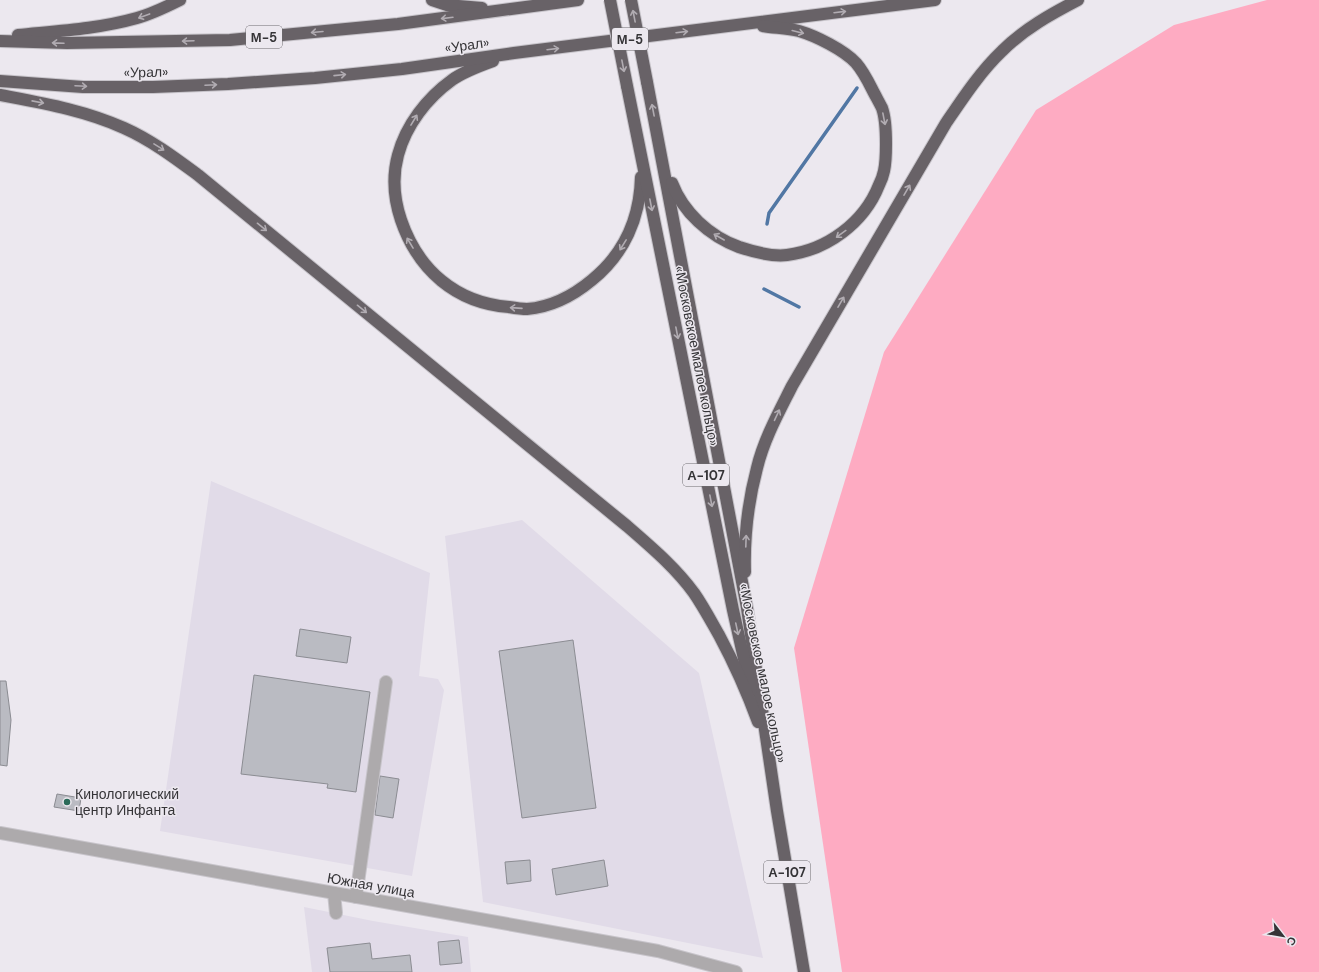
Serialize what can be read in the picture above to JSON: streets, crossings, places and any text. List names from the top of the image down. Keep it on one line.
{"streets":{"highway":["М-5","«Урал»","«Московское малое кольцо»","А-107"],"street":["Южная улица"]},"places":["Кинологический центр Инфанта"],"north":"bottom right"}
